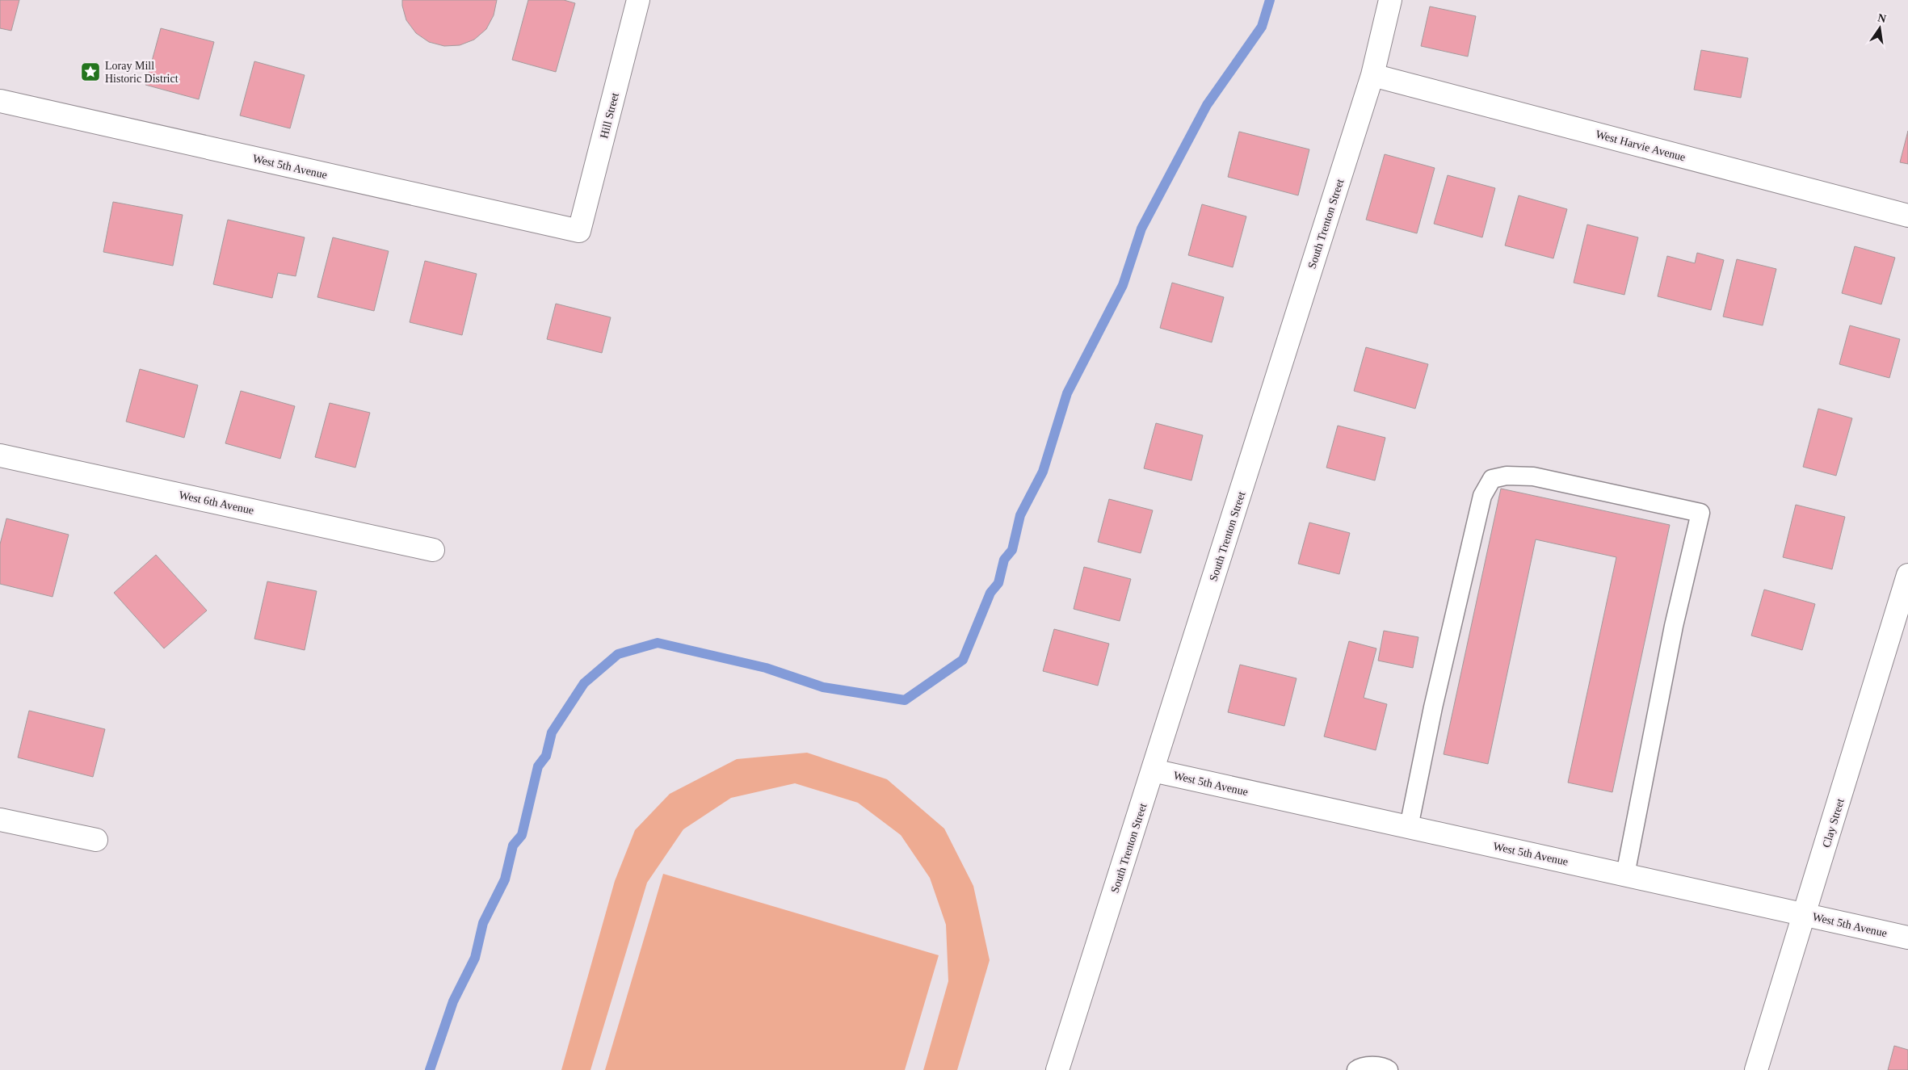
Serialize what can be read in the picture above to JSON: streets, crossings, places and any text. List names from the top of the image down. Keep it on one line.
{"streets":{"street":["Hill Street","West Harvie Avenue","West 5th Avenue","South Trenton Street","West 6th Avenue","Clay Street"]},"crossings":[["Hill Street","West 5th Avenue"],["West Harvie Avenue","South Trenton Street"],["West 5th Avenue","South Trenton Street"],["West 5th Avenue","Clay Street"]],"places":{"place":["Loray Mill Historic District"]},"north":"top"}
